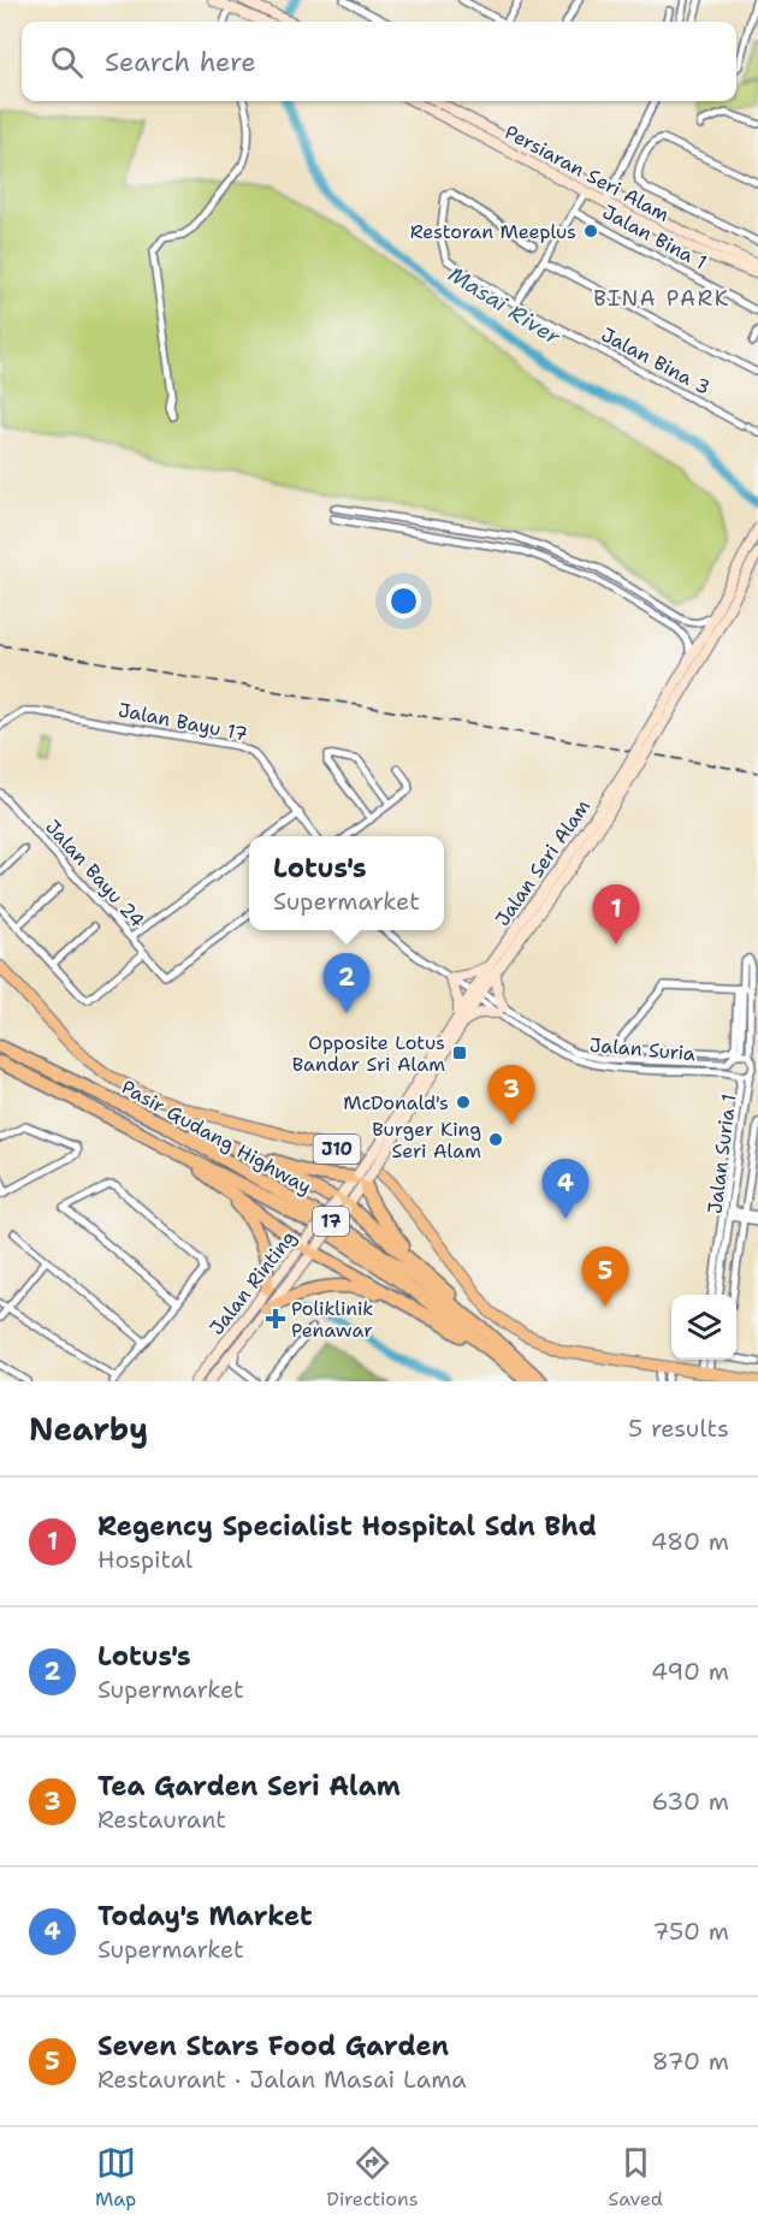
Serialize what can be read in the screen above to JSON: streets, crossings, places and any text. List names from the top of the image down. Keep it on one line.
{"streets":{"highway":["Pasir Gudang Highway","17"],"main road":["Persiaran Seri Alam","Jalan Seri Alam","J10","Jalan Rinting"],"street":["Jalan Bina 1","Jalan Bina 3","Jalan Bayu 17","Jalan Bayu 24","Jalan Suria","Jalan Suria 1"]},"crossings":[["Jalan Seri Alam","Jalan Suria"],["Jalan Seri Alam","Jalan Rinting"],["Jalan Suria","Jalan Suria 1"]],"districts":["BINA PARK"],"water":["Masai River"],"places":{"other":["Restoran Meeplus","McDonald's","Burger King Seri Alam"],"transit":["Opposite Lotus Bandar Sri Alam"],"health":["Poliklinik Penawar"]},"page":{"search":"Search here","popup":["Lotus's","Supermarket"],"pins":["1","2","3","4","5"],"heading":["Nearby","5 results"],"list":[{"mark":"1","name":"Regency Specialist Hospital Sdn Bhd","note":"Hospital","value":"480 m"},{"mark":"2","name":"Lotus's","note":"Supermarket","value":"490 m"},{"mark":"3","name":"Tea Garden Seri Alam","note":"Restaurant","value":"630 m"},{"mark":"4","name":"Today's Market","note":"Supermarket","value":"750 m"},{"mark":"5","name":"Seven Stars Food Garden","note":"Restaurant · Jalan Masai Lama","value":"870 m"}],"nav":["Map","Directions","Saved"]}}
